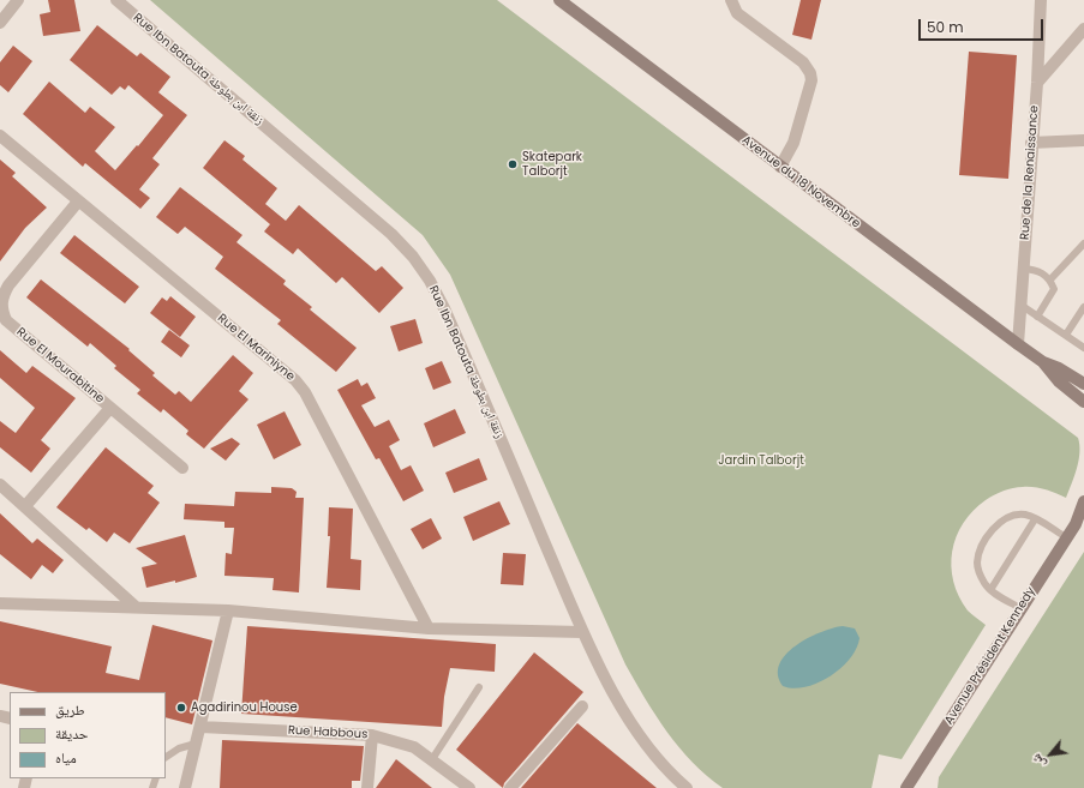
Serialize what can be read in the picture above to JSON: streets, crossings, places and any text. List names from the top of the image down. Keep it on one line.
{"streets":{"street":["Rue Ibn Batouta زنقة ابن بطوطة","Rue de la Renaissance","Avenue du 18 Novembre","Rue El Mariniyne","Rue El Mourabitine","Avenue Président Kennedy","Rue Habbous"]},"crossings":[["Rue de la Renaissance","Avenue du 18 Novembre"],["Rue El Mariniyne","Rue El Mourabitine"]],"parks":["Jardin Talborjt"],"places":["Skatepark Talborjt","Agadirinou House"],"legend":["طريق","حديقة","مياه"],"scale_bar":"50 m","north":"bottom left"}
